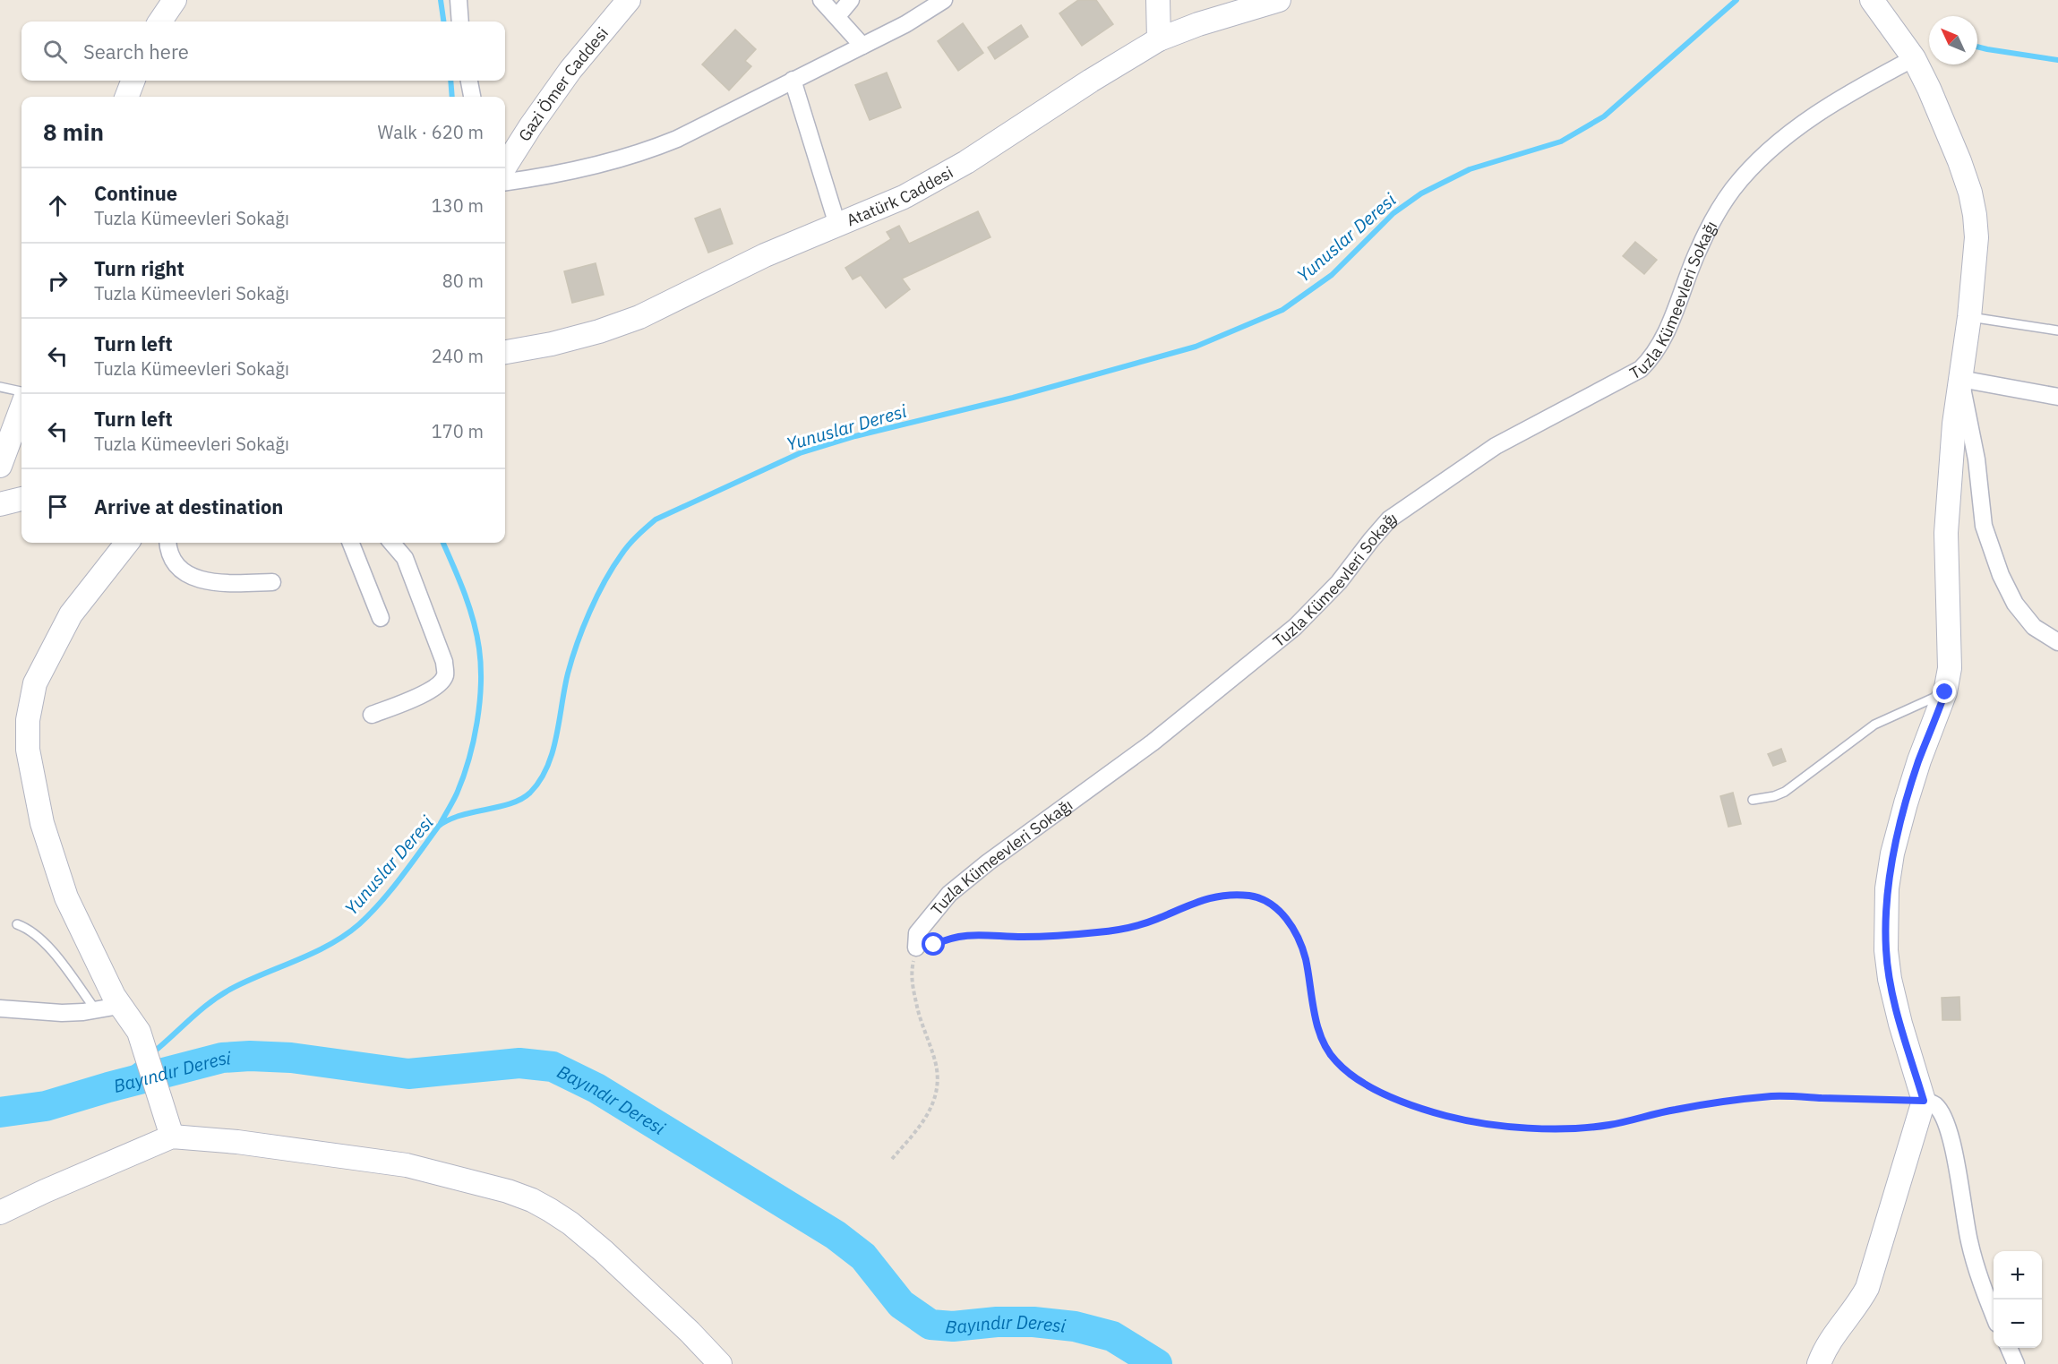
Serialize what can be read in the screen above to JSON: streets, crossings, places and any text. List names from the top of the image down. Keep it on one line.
{"streets":{"street":["Gazi Ömer Caddesi","Atatürk Caddesi","Tuzla Kümeevleri Sokağı"]},"water":["Yunuslar Deresi","Bayındır Deresi"],"north":"top left","page":{"search":"Search here","heading":["8 min","Walk · 620 m"],"list":[["Continue","Tuzla Kümeevleri Sokağı","130 m"],["Turn right","Tuzla Kümeevleri Sokağı","80 m"],["Turn left","Tuzla Kümeevleri Sokağı","240 m"],["Turn left","Tuzla Kümeevleri Sokağı","170 m"],"Arrive at destination"],"map_buttons":["+","−"]}}
